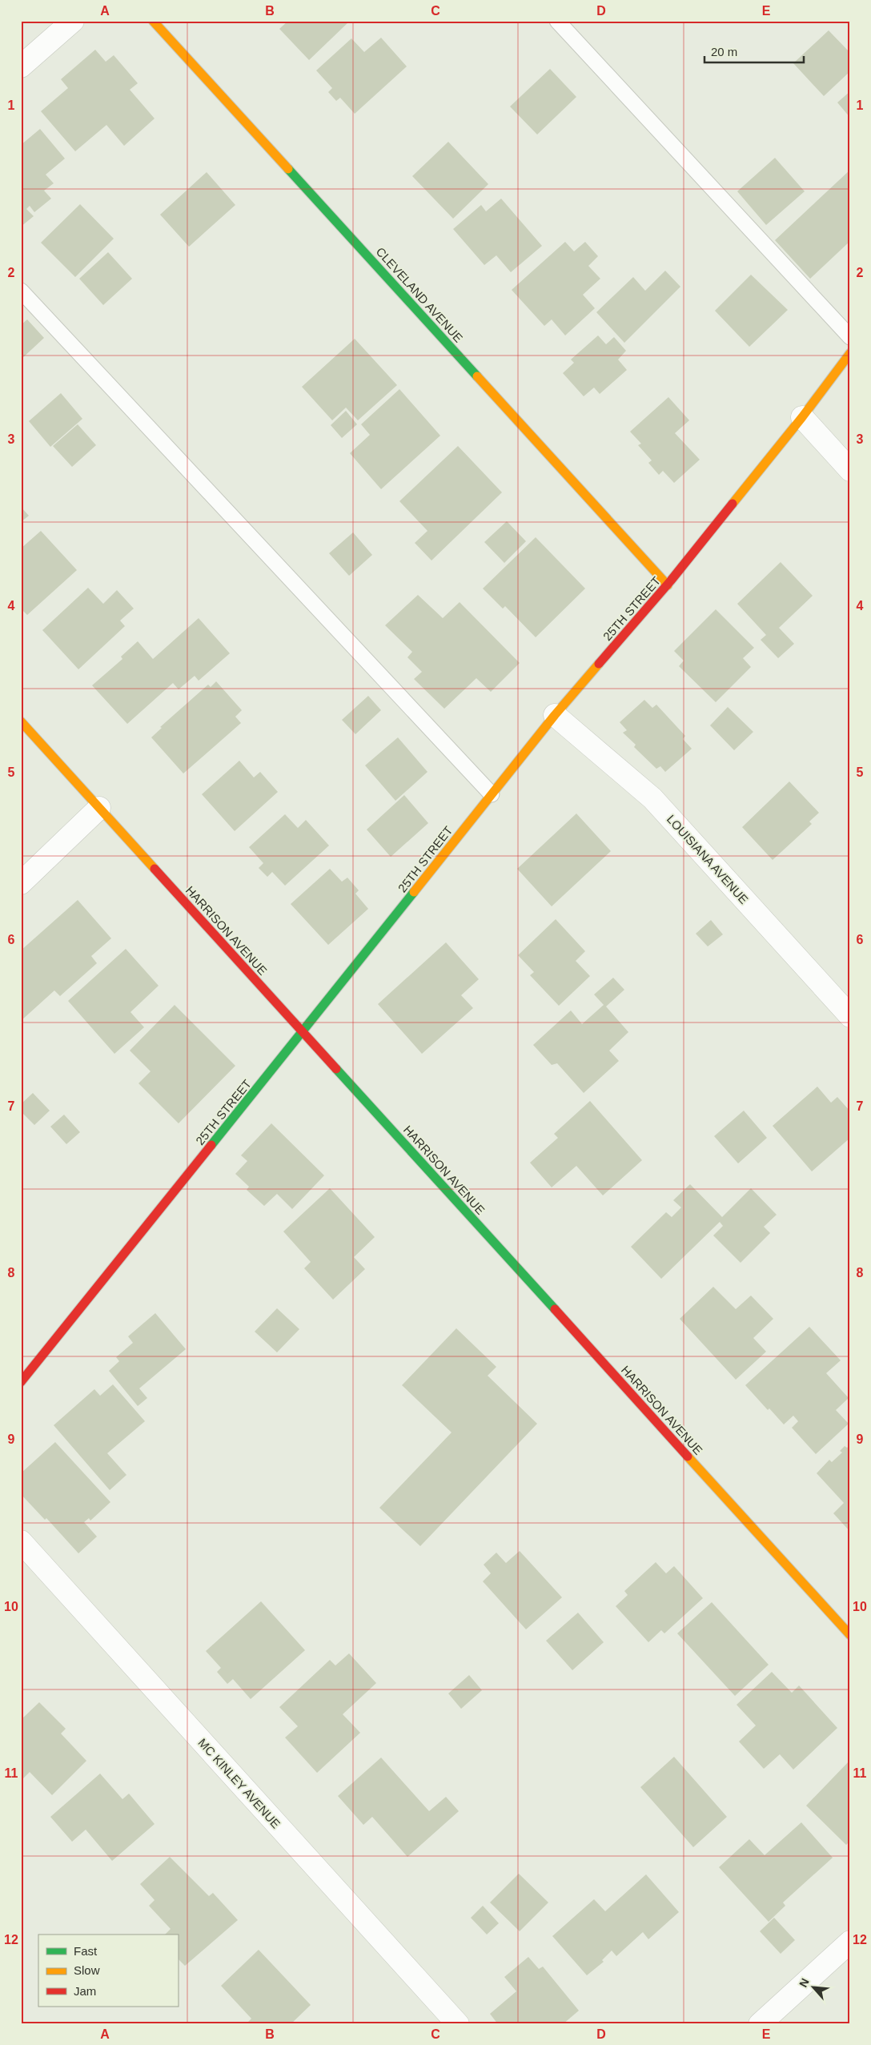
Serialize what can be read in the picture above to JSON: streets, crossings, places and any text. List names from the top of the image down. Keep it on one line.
{"streets":{"street":["CLEVELAND AVENUE","25TH STREET","LOUISIANA AVENUE","HARRISON AVENUE","MC KINLEY AVENUE"]},"crossings":[["CLEVELAND AVENUE","25TH STREET"],["25TH STREET","LOUISIANA AVENUE"],["25TH STREET","HARRISON AVENUE"]],"legend":["Fast","Slow","Jam"],"scale_bar":"20 m","north":"top left","grid":{"columns":["A","B","C","D","E"],"rows":["1","2","3","4","5","6","7","8","9","10","11","12"]}}
